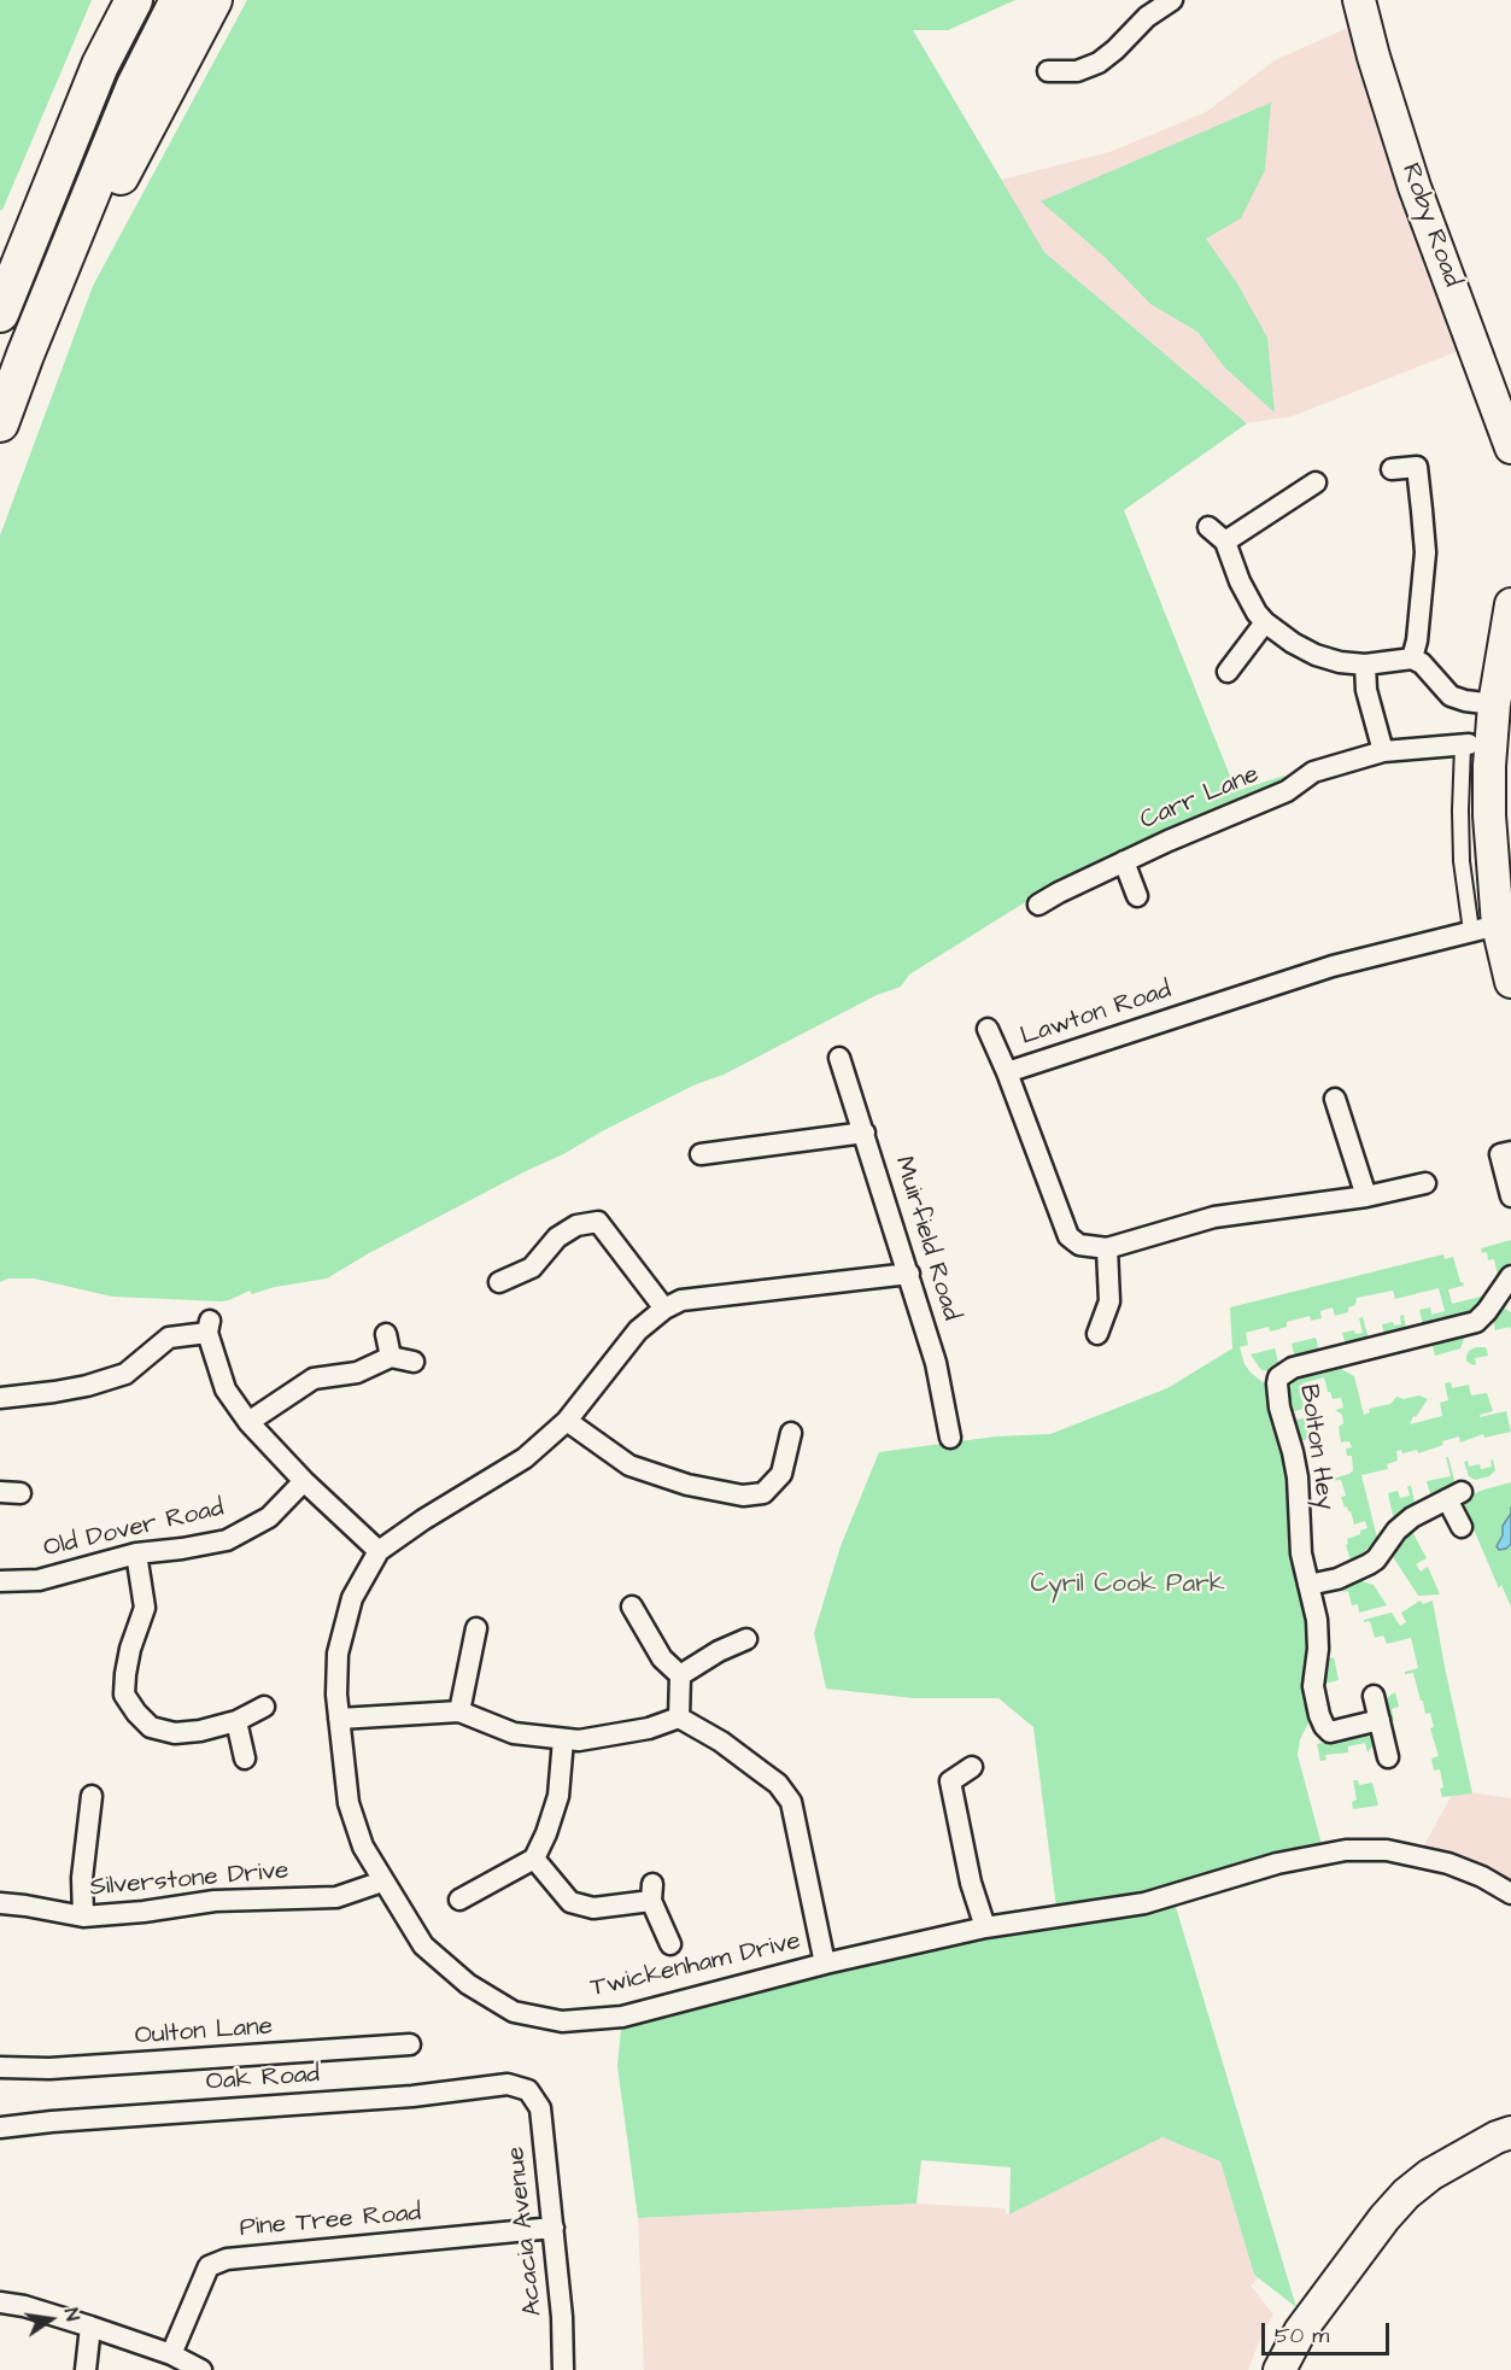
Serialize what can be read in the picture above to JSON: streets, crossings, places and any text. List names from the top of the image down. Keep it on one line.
{"streets":{"main road":["Roby Road"],"street":["Carr Lane","Lawton Road","Muirfield Road","Bolton Hey","Old Dover Road","Silverstone Drive","Twickenham Drive","Oulton Lane","Oak Road","Pine Tree Road","Acacia Avenue"]},"crossings":[["Muirfield Road","Twickenham Drive"],["Silverstone Drive","Twickenham Drive"],["Oak Road","Acacia Avenue"],["Pine Tree Road","Acacia Avenue"]],"parks":["Cyril Cook Park"],"scale_bar":"50 m","north":"right"}
